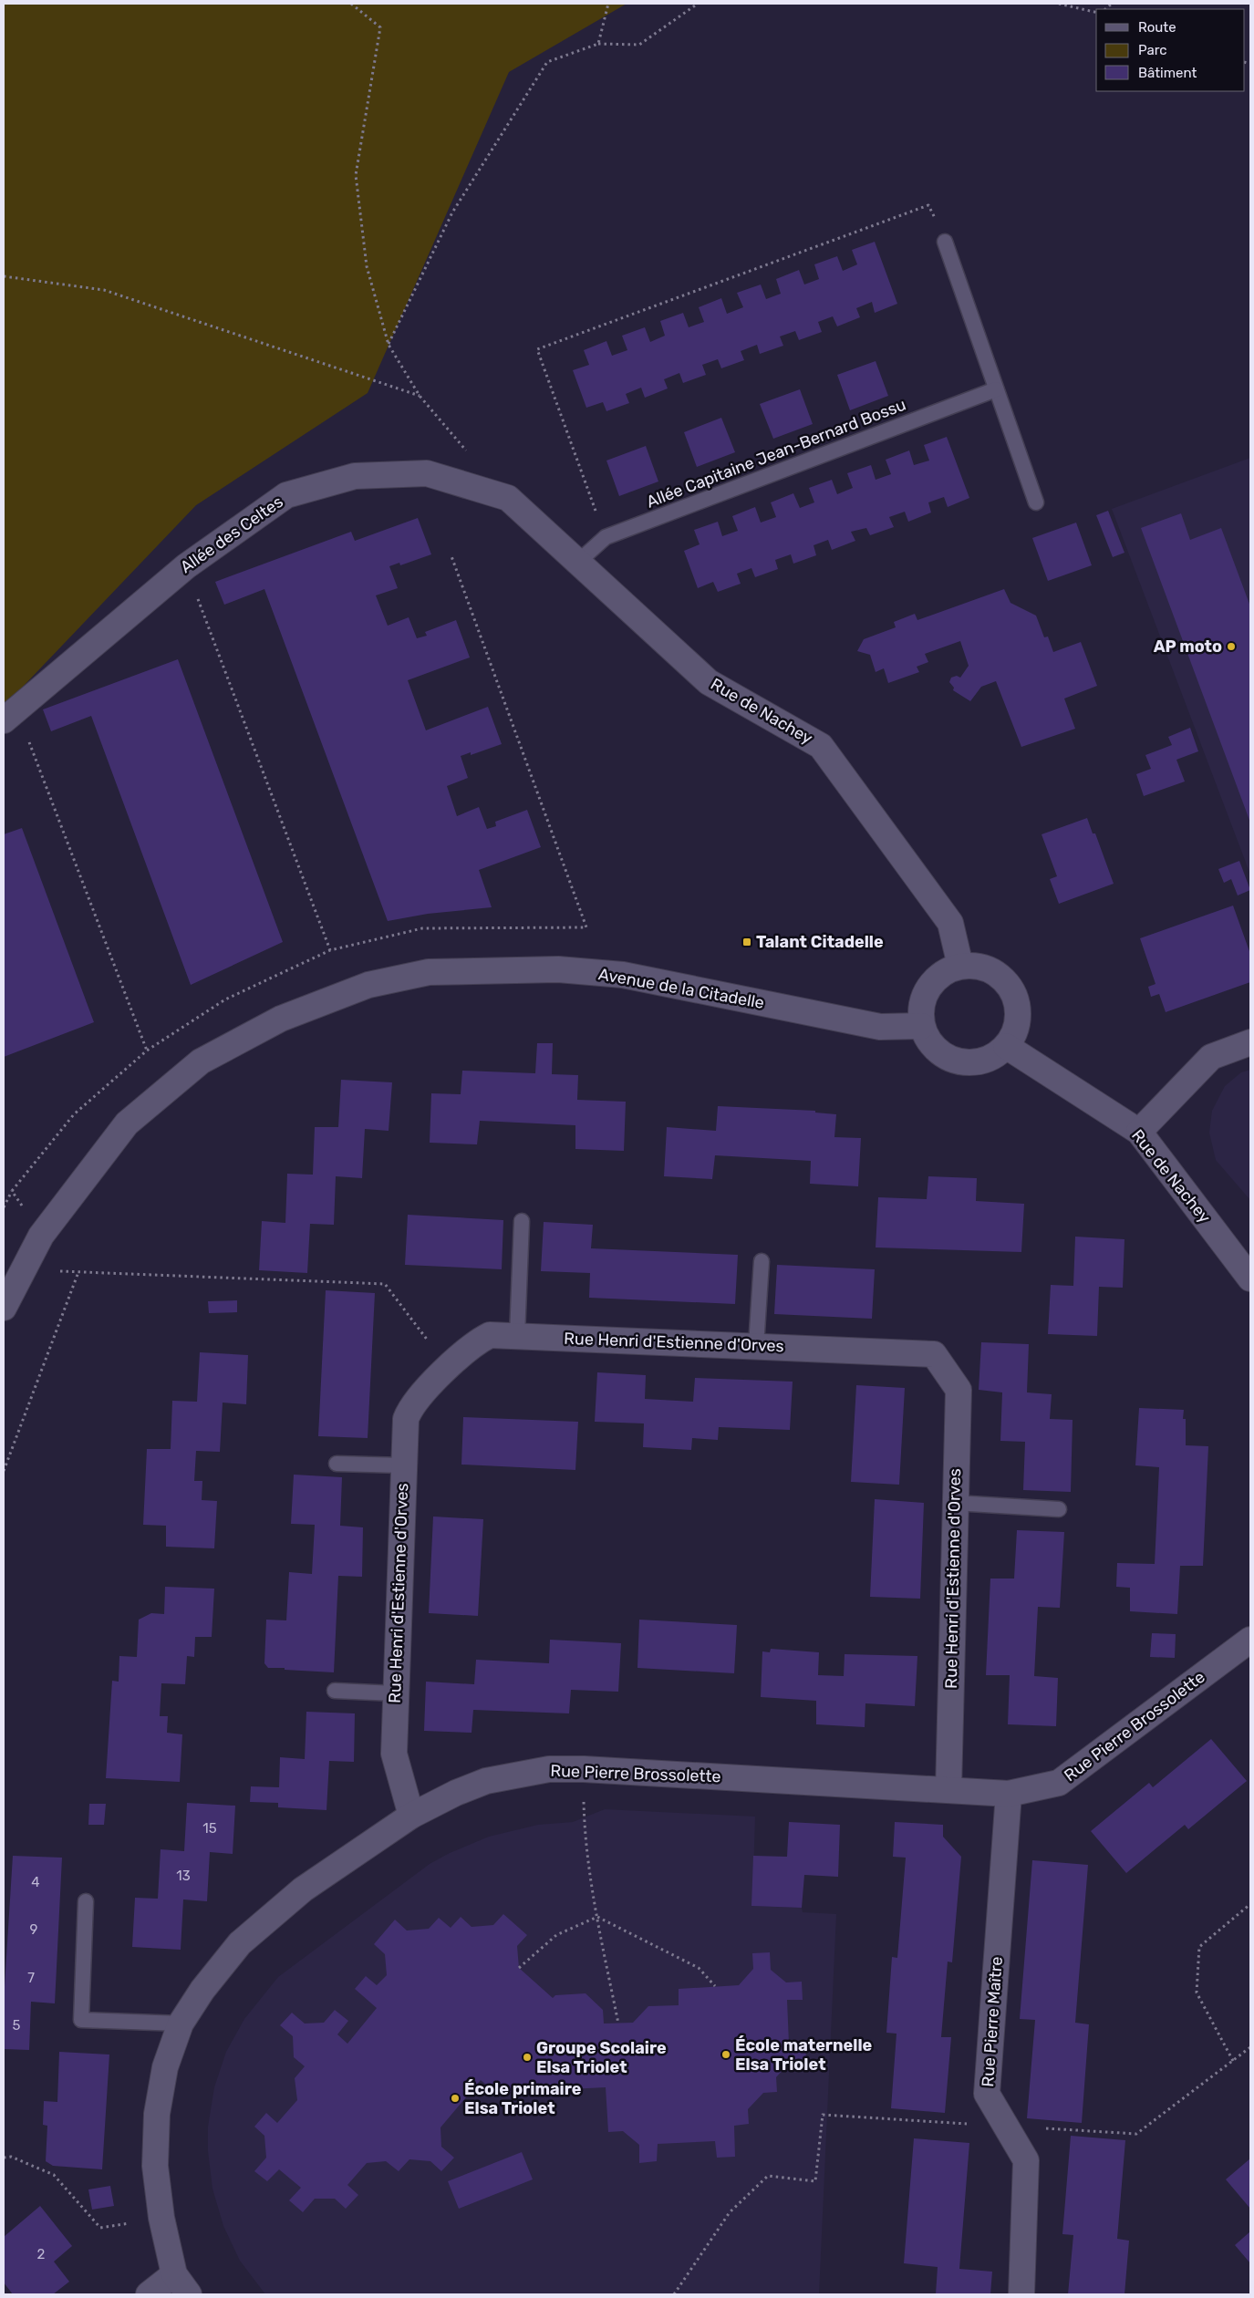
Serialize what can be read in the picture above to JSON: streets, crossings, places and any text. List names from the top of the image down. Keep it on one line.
{"streets":{"street":["Allée des Celtes","Rue de Nachey","Avenue de la Citadelle","Rue Henri d'Estienne d'Orves","Rue Pierre Brossolette","Rue Pierre Maître"],"lane":["Allée Capitaine Jean-Bernard Bossu"]},"crossings":[["Allée Capitaine Jean-Bernard Bossu","Rue de Nachey"],["Allée des Celtes","Rue de Nachey"],["Rue de Nachey","Avenue de la Citadelle"],["Rue Henri d'Estienne d'Orves","Rue Pierre Brossolette"],["Rue Pierre Brossolette","Rue Pierre Maître"]],"places":{"other":["AP moto","École maternelle Elsa Triolet","Groupe Scolaire Elsa Triolet","École primaire Elsa Triolet"],"transit":["Talant Citadelle"]},"house_numbers":["15","13","4","9","7","5","2"],"legend":["Route","Parc","Bâtiment"]}
